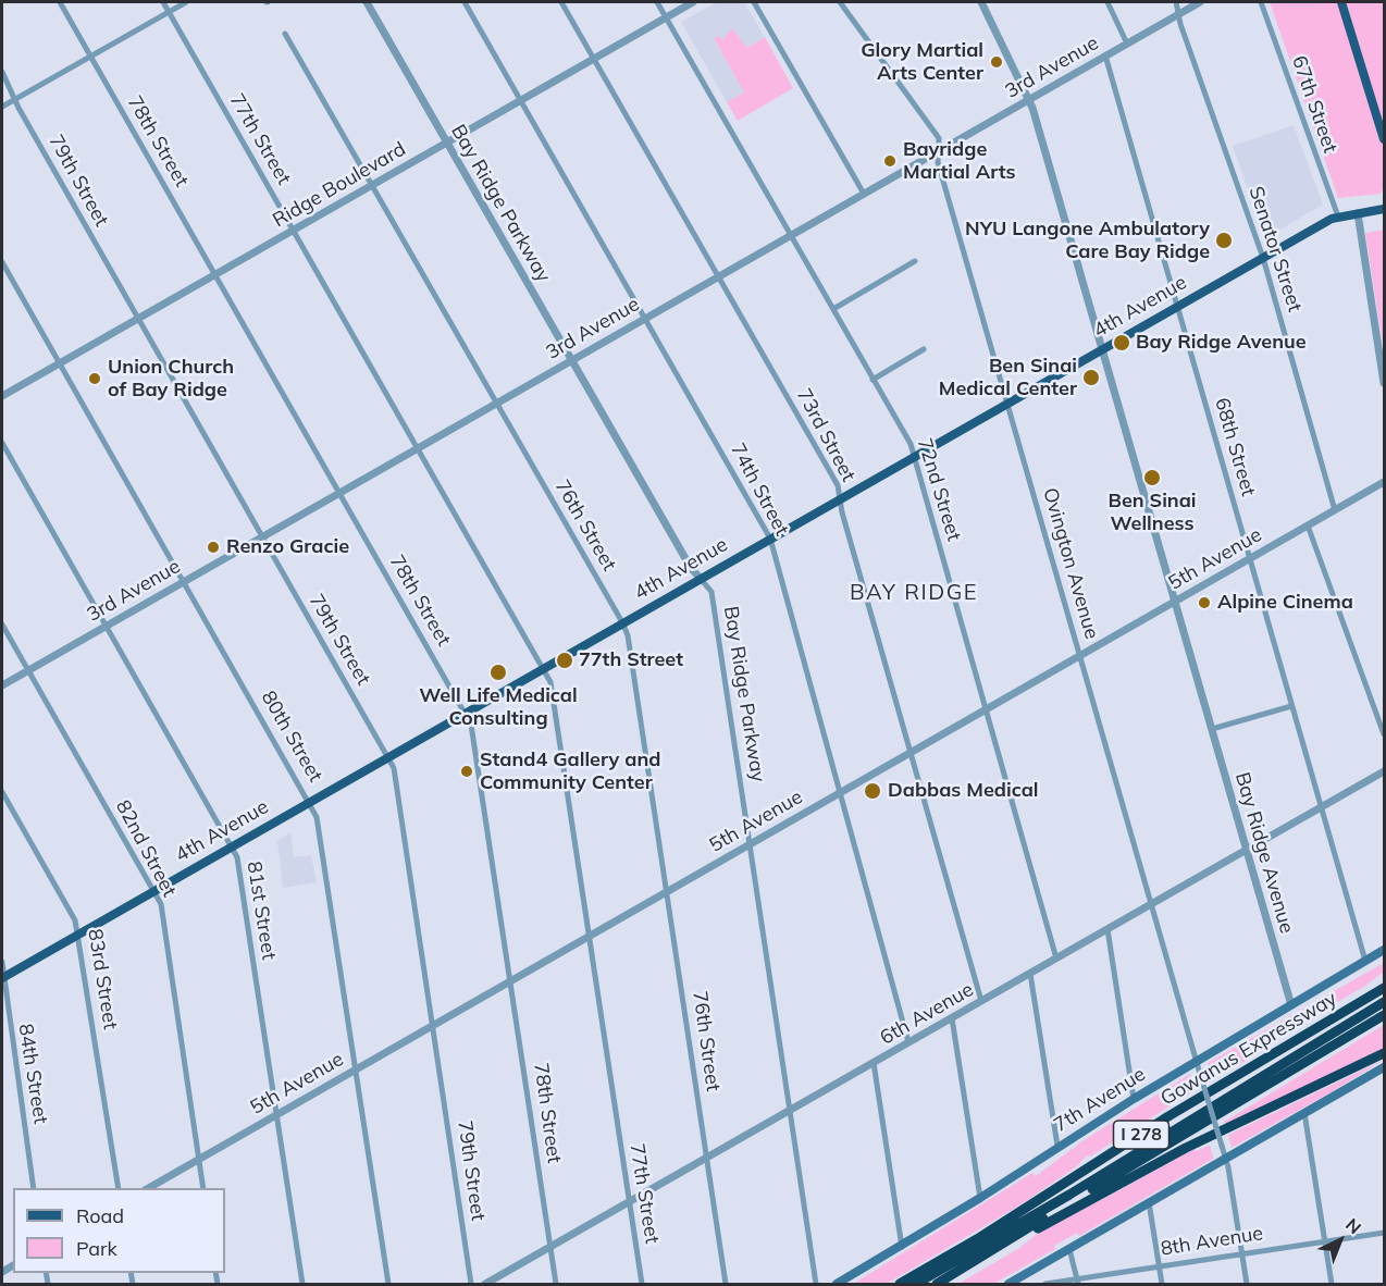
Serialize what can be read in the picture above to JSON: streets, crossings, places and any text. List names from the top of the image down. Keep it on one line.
{"streets":{"highway":["Gowanus Expressway","I 278"],"main road":["4th Avenue","7th Avenue"],"street":["3rd Avenue","67th Street","77th Street","78th Street","79th Street","Ridge Boulevard","Bay Ridge Parkway","Senator Street","73rd Street","68th Street","74th Street","72nd Street","76th Street","5th Avenue","Ovington Avenue","80th Street","82nd Street","Bay Ridge Avenue","81st Street","83rd Street","6th Avenue","84th Street","8th Avenue"]},"crossings":[["3rd Avenue","77th Street"],["3rd Avenue","78th Street"],["3rd Avenue","79th Street"],["3rd Avenue","Bay Ridge Parkway"],["3rd Avenue","Senator Street"],["3rd Avenue","73rd Street"],["3rd Avenue","68th Street"],["3rd Avenue","74th Street"],["3rd Avenue","72nd Street"],["3rd Avenue","76th Street"],["3rd Avenue","Ovington Avenue"],["3rd Avenue","80th Street"],["3rd Avenue","82nd Street"],["3rd Avenue","Bay Ridge Avenue"],["3rd Avenue","81st Street"],["67th Street","4th Avenue"],["77th Street","Ridge Boulevard"],["77th Street","4th Avenue"],["77th Street","5th Avenue"],["77th Street","6th Avenue"],["78th Street","Ridge Boulevard"],["78th Street","4th Avenue"],["78th Street","5th Avenue"],["78th Street","6th Avenue"],["79th Street","Ridge Boulevard"],["79th Street","4th Avenue"],["79th Street","5th Avenue"],["Ridge Boulevard","Bay Ridge Parkway"],["Ridge Boulevard","73rd Street"],["Ridge Boulevard","74th Street"],["Ridge Boulevard","72nd Street"],["Ridge Boulevard","76th Street"],["Ridge Boulevard","80th Street"],["Bay Ridge Parkway","4th Avenue"],["Bay Ridge Parkway","5th Avenue"],["Bay Ridge Parkway","6th Avenue"],["Senator Street","4th Avenue"],["Senator Street","5th Avenue"],["4th Avenue","73rd Street"],["4th Avenue","68th Street"],["4th Avenue","74th Street"],["4th Avenue","72nd Street"],["4th Avenue","76th Street"],["4th Avenue","Ovington Avenue"],["4th Avenue","80th Street"],["4th Avenue","82nd Street"],["4th Avenue","Bay Ridge Avenue"],["4th Avenue","81st Street"],["4th Avenue","83rd Street"],["4th Avenue","84th Street"],["73rd Street","5th Avenue"],["73rd Street","6th Avenue"],["68th Street","5th Avenue"],["68th Street","6th Avenue"],["68th Street","7th Avenue"],["74th Street","5th Avenue"],["74th Street","6th Avenue"],["72nd Street","5th Avenue"],["72nd Street","6th Avenue"],["76th Street","5th Avenue"],["76th Street","6th Avenue"],["5th Avenue","Ovington Avenue"],["5th Avenue","80th Street"],["5th Avenue","82nd Street"],["5th Avenue","Bay Ridge Avenue"],["5th Avenue","81st Street"],["Ovington Avenue","6th Avenue"],["Ovington Avenue","7th Avenue"],["Ovington Avenue","8th Avenue"],["Bay Ridge Avenue","6th Avenue"],["Bay Ridge Avenue","7th Avenue"]],"districts":["BAY RIDGE"],"places":["Glory Martial Arts Center","Bayridge Martial Arts","NYU Langone Ambulatory Care Bay Ridge","Bay Ridge Avenue","Ben Sinai Medical Center","Union Church of Bay Ridge","Ben Sinai Wellness","Renzo Gracie","Alpine Cinema","77th Street","Well Life Medical Consulting","Stand4 Gallery and Community Center","Dabbas Medical"],"legend":["Road","Park"],"north":"top right"}
